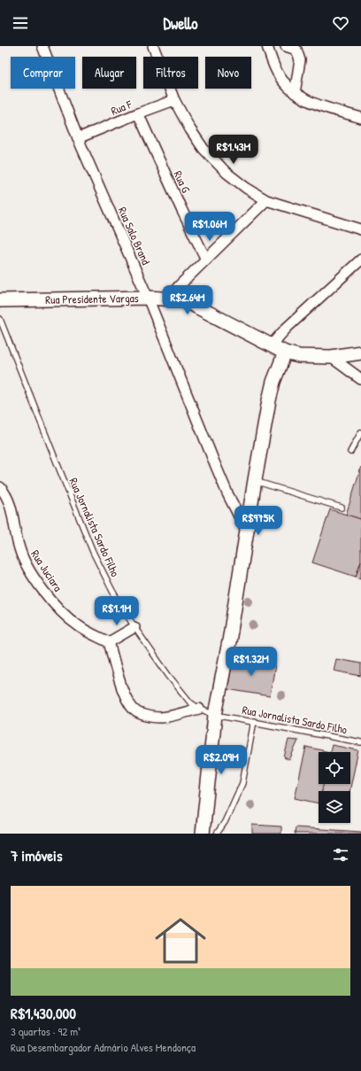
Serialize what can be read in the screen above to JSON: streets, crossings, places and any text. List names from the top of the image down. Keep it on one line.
{"streets":{"street":["Rua F","Rua G","Rua Salo Brand","Rua Presidente Vargas","Rua Juciara"],"lane":["Rua Jornalista Sardo Filho"]},"crossings":[["Rua F","Rua G"],["Rua F","Rua Salo Brand"],["Rua Salo Brand","Rua Presidente Vargas"]],"page":{"header":"Dwello","chip":["Comprar","Alugar","Filtros","Novo"],"price":["R$1.43M","R$1.06M","R$2.64M","R$975K","R$1.1M","R$1.32M","R$2.09M"],"heading":"7 imóveis","list":[{"name":"R$1,430,000","note":"3 quartos · 92 m² · Rua Desembargador Admário Alves Mendonça"}]}}
